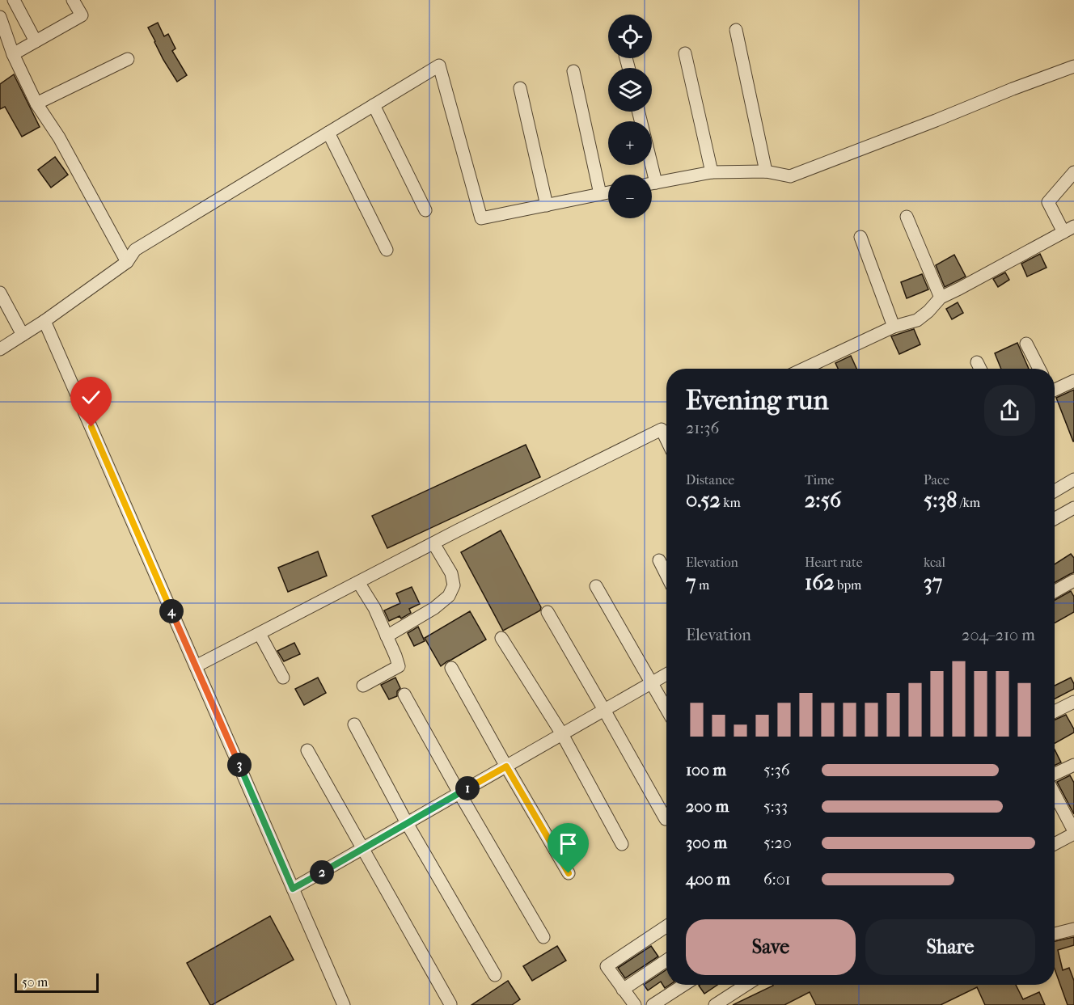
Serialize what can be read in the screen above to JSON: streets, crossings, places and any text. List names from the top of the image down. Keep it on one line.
{"scale_bar":"50 m","page":{"map_buttons":["+","−"],"heading":["Evening run","21:36"],"stats":[["Distance","0.52 km"],["Time","2:56"],["Pace","5:38 /km"],["Elevation","7 m"],["Heart rate","162 bpm"],["kcal","37"]],"pins":["4","3","1","2"],"chart":["Elevation","204–210 m"],"list":[{"name":"100 m","note":"5:36"},{"name":"200 m","note":"5:33"},{"name":"300 m","note":"5:20"},{"name":"400 m","note":"6:01"}],"buttons":["Save","Share"],"scale":"50 m"}}
